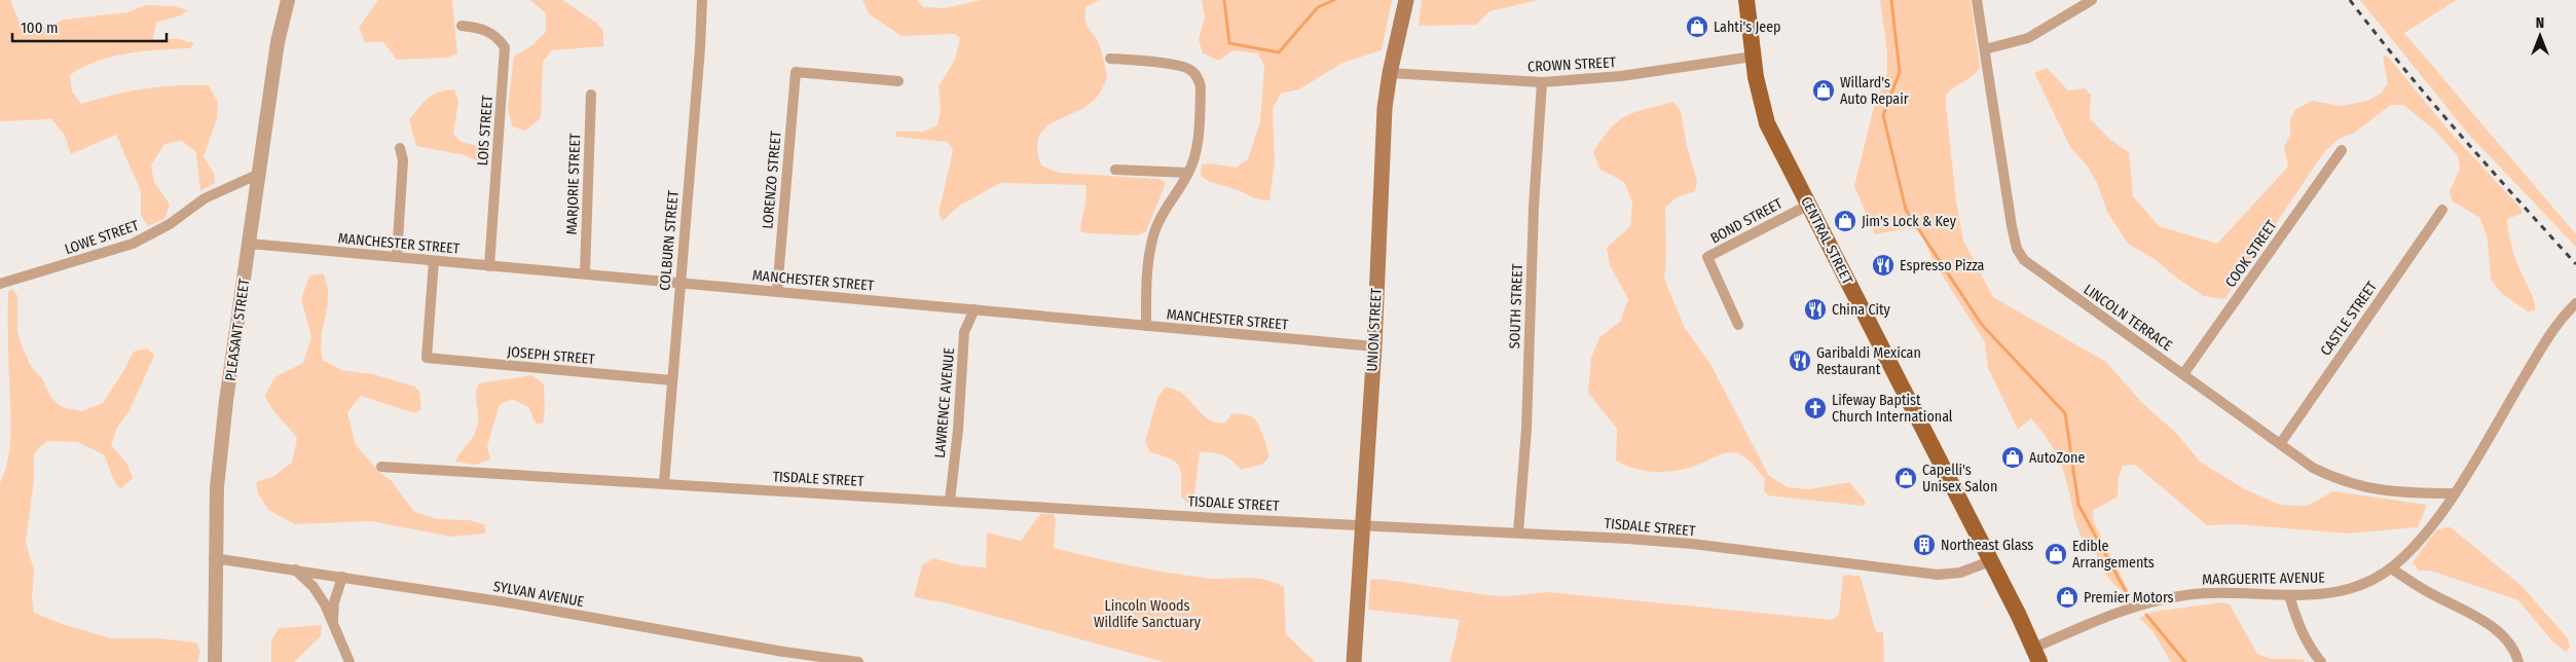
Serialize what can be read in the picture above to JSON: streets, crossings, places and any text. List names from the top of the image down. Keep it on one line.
{"streets":{"main road":["CENTRAL STREET","UNION STREET"],"street":["CROWN STREET","LOIS STREET","LORENZO STREET","MARJORIE STREET","BOND STREET","LOWE STREET","COLBURN STREET","MANCHESTER STREET","COOK STREET","SOUTH STREET","LINCOLN TERRACE","CASTLE STREET","PLEASANT STREET","JOSEPH STREET","LAWRENCE AVENUE","TISDALE STREET","MARGUERITE AVENUE","SYLVAN AVENUE"]},"crossings":[["CROWN STREET","CENTRAL STREET"],["CROWN STREET","SOUTH STREET"],["CROWN STREET","UNION STREET"],["LOIS STREET","MANCHESTER STREET"],["LORENZO STREET","MANCHESTER STREET"],["MARJORIE STREET","MANCHESTER STREET"],["BOND STREET","CENTRAL STREET"],["LOWE STREET","PLEASANT STREET"],["COLBURN STREET","MANCHESTER STREET"],["COLBURN STREET","JOSEPH STREET"],["COLBURN STREET","TISDALE STREET"],["CENTRAL STREET","TISDALE STREET"],["CENTRAL STREET","MARGUERITE AVENUE"],["MANCHESTER STREET","PLEASANT STREET"],["MANCHESTER STREET","UNION STREET"],["MANCHESTER STREET","JOSEPH STREET"],["MANCHESTER STREET","LAWRENCE AVENUE"],["COOK STREET","LINCOLN TERRACE"],["SOUTH STREET","TISDALE STREET"],["LINCOLN TERRACE","CASTLE STREET"],["LINCOLN TERRACE","MARGUERITE AVENUE"],["PLEASANT STREET","SYLVAN AVENUE"],["UNION STREET","TISDALE STREET"],["LAWRENCE AVENUE","TISDALE STREET"]],"parks":["Lincoln Woods Wildlife Sanctuary"],"places":{"shop":["Lahti's Jeep","Willard's Auto Repair","Jim's Lock & Key","AutoZone","Capelli's Unisex Salon","Edible Arrangements","Premier Motors"],"restaurant":["Espresso Pizza","China City","Garibaldi Mexican Restaurant"],"church":["Lifeway Baptist Church International"],"building":["Northeast Glass"]},"scale_bar":"100 m","north":"top"}
